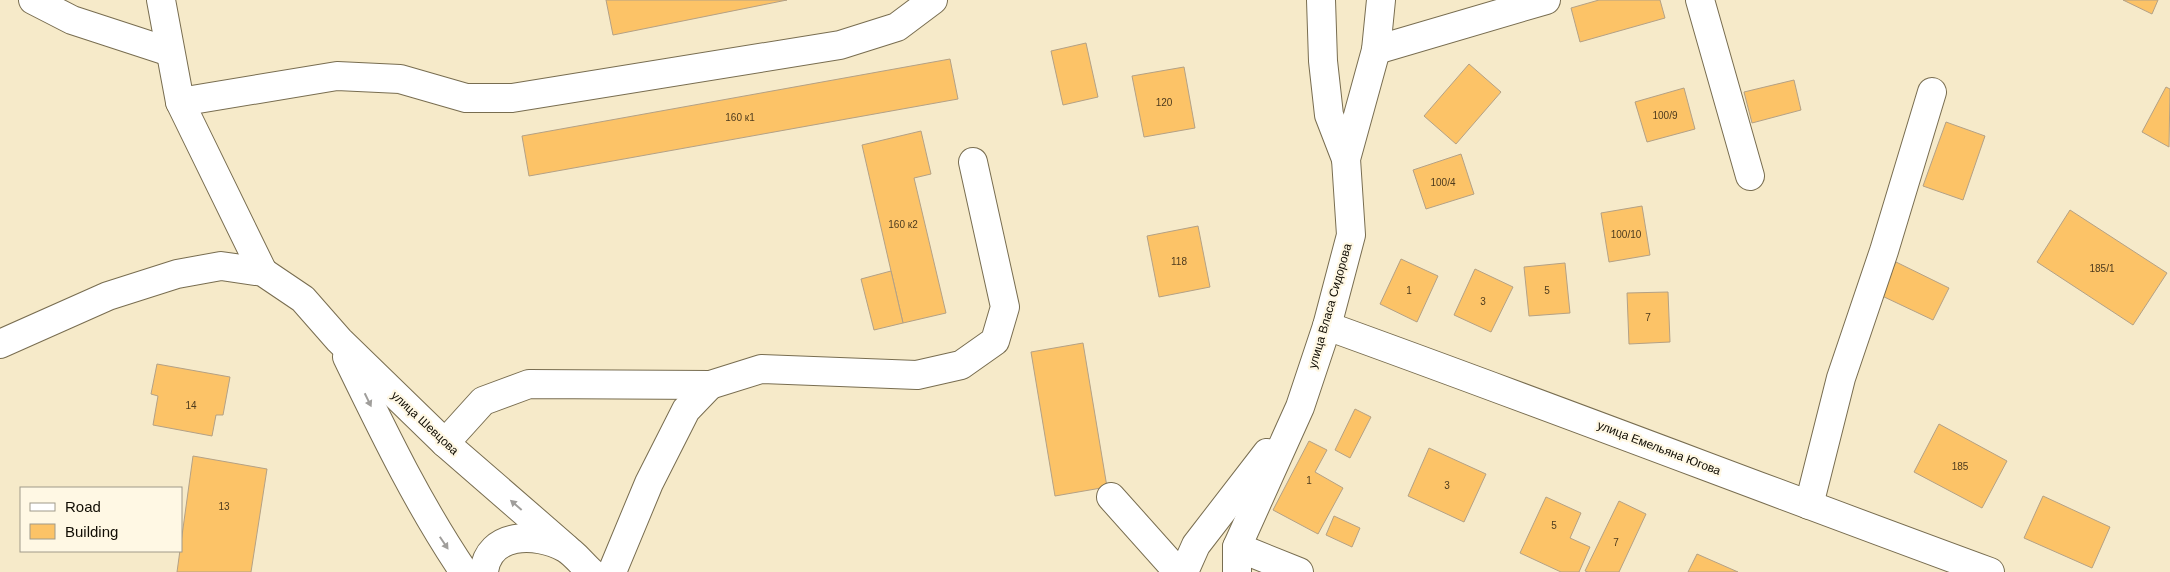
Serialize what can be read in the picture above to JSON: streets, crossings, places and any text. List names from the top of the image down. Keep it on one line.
{"streets":{"street":["улица Власа Сидорова","улица Шевцова","улица Емельяна Югова"]},"crossings":[["улица Власа Сидорова","улица Емельяна Югова"]],"house_numbers":["120","100/9","160 к1","100/4","160 к2","100/10","118","185/1","1","5","3","7","14","185","1","3","13","5","7"],"legend":["Road","Building"]}
